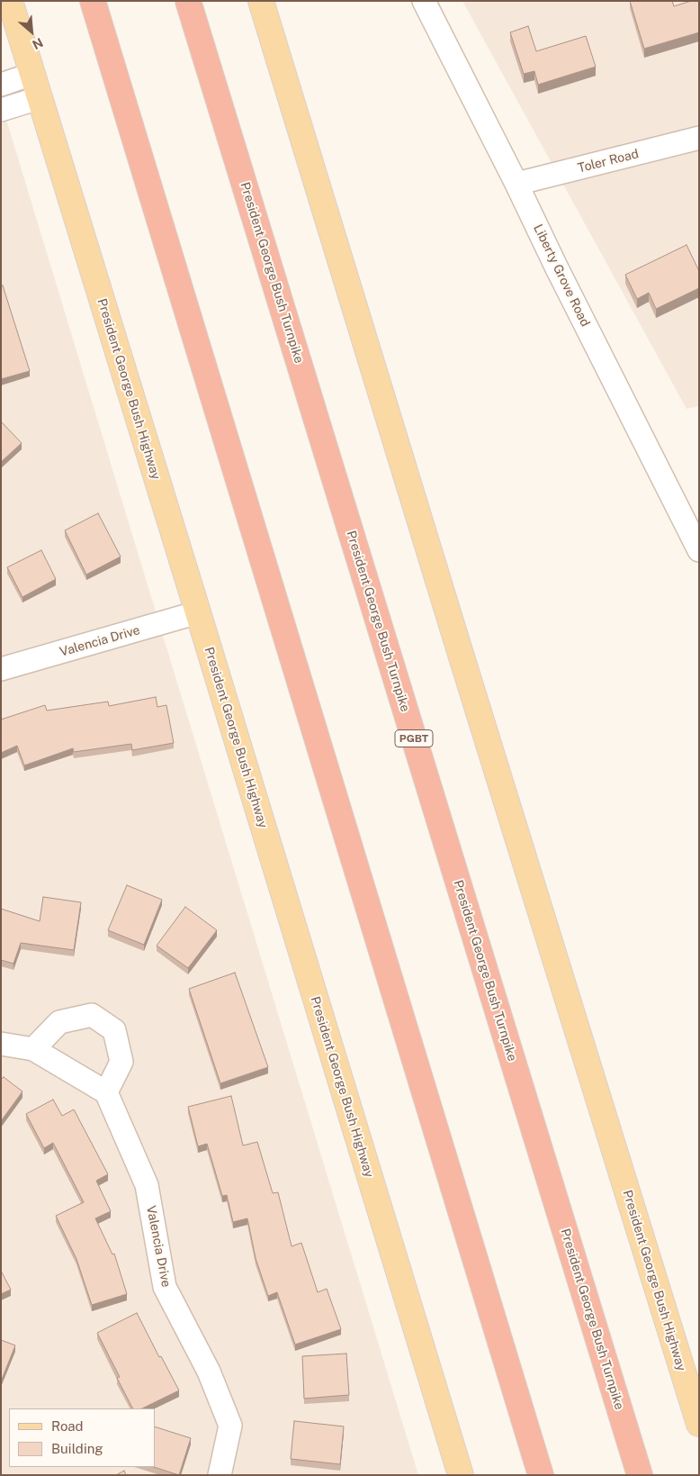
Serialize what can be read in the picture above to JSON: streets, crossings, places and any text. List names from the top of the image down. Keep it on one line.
{"streets":{"highway":["President George Bush Turnpike","PGBT"],"main road":["President George Bush Highway"],"street":["Toler Road","Liberty Grove Road","Valencia Drive"]},"crossings":[["Toler Road","Liberty Grove Road"],["President George Bush Highway","Valencia Drive"]],"legend":["Road","Building"],"north":"bottom right"}
